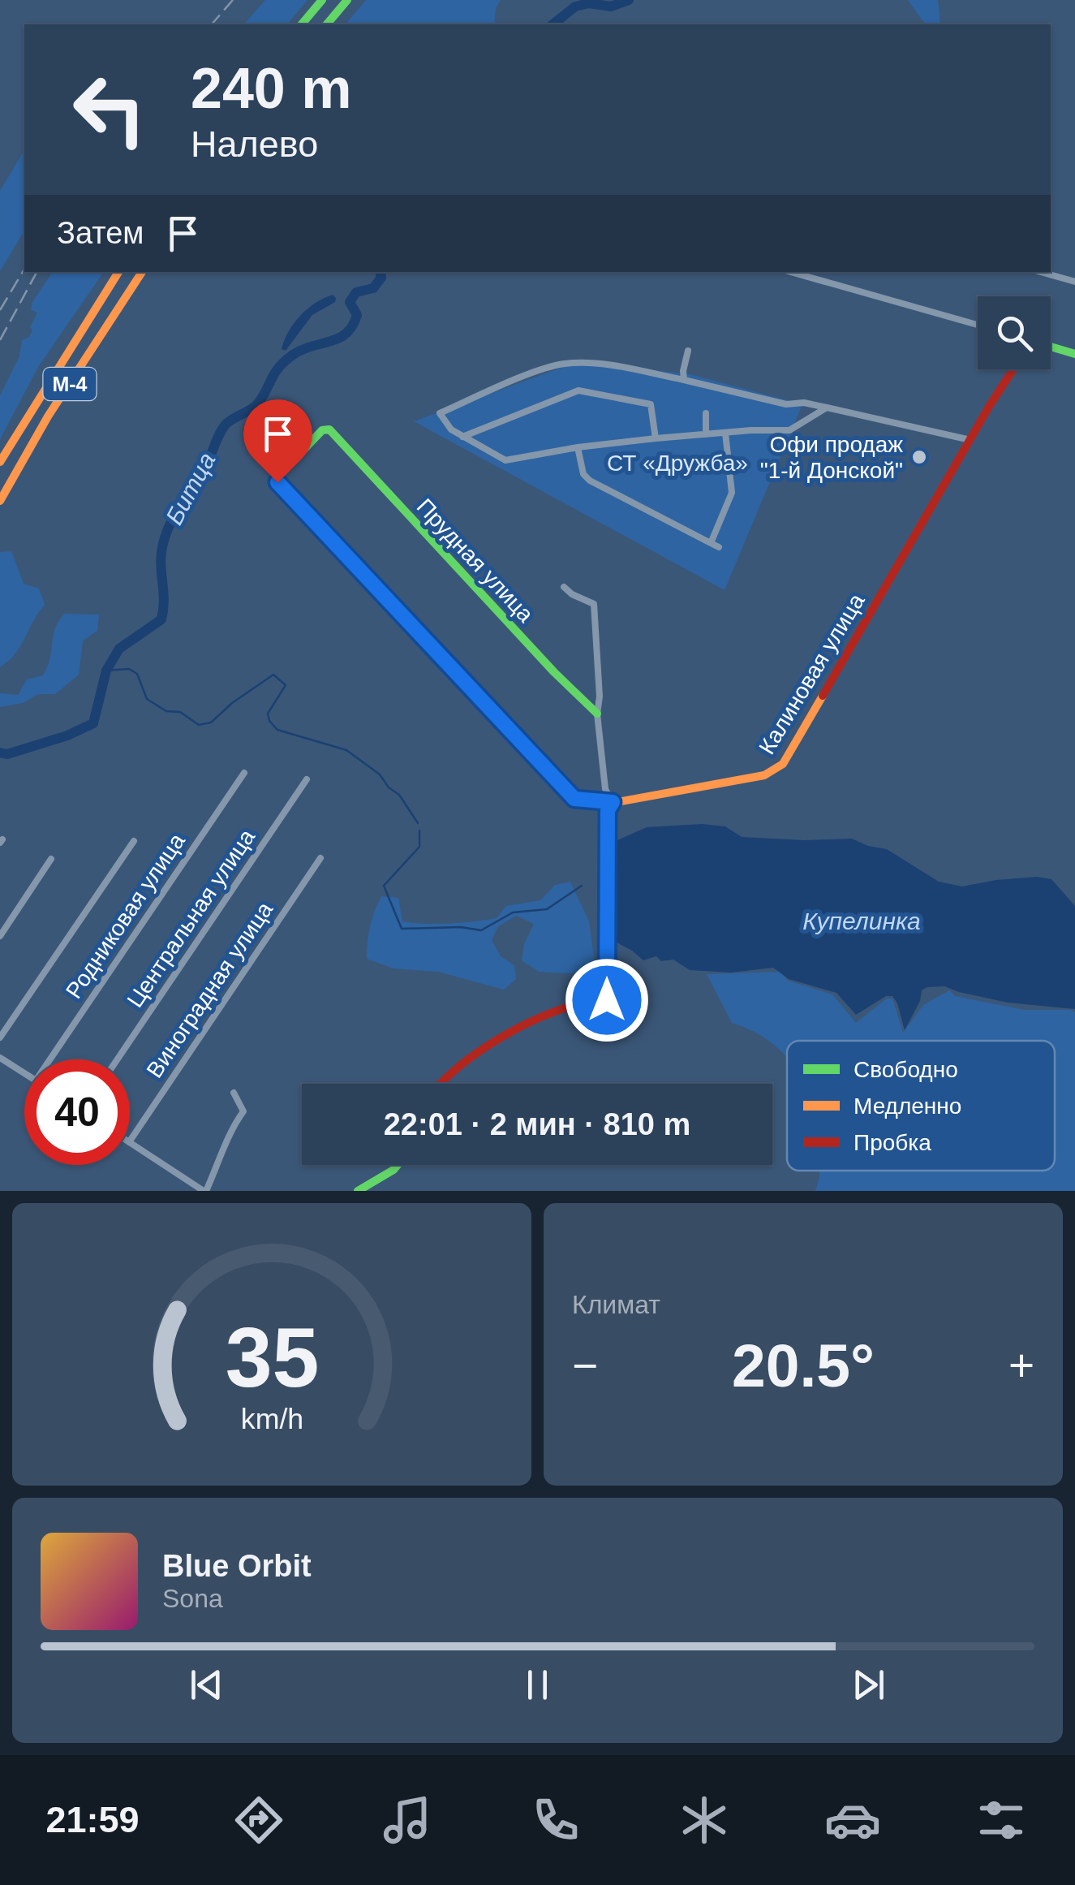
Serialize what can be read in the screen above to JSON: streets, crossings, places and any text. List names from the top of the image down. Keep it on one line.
{"streets":{"main road":["М-4","Прудная улица","Калиновая улица"],"street":["Родниковая улица","Центральная улица","Виноградная улица"]},"crossings":[["Прудная улица","Калиновая улица"]],"water":["Битца","Купелинка"],"parks":["СТ «Дружба»"],"places":["Офи продаж \"1-й Донской\""],"legend":["Свободно","Медленно","Пробка"],"page":{"turn":["240 m","Налево"],"then":"Затем","limit":"40","trip":"22:01 · 2 мин · 810 m","tile":"Климат","heat":["−","20.5°","+"],"song":["Blue Orbit","Sona"],"tabs":"21:59","gauge":["35","km/h"]}}
